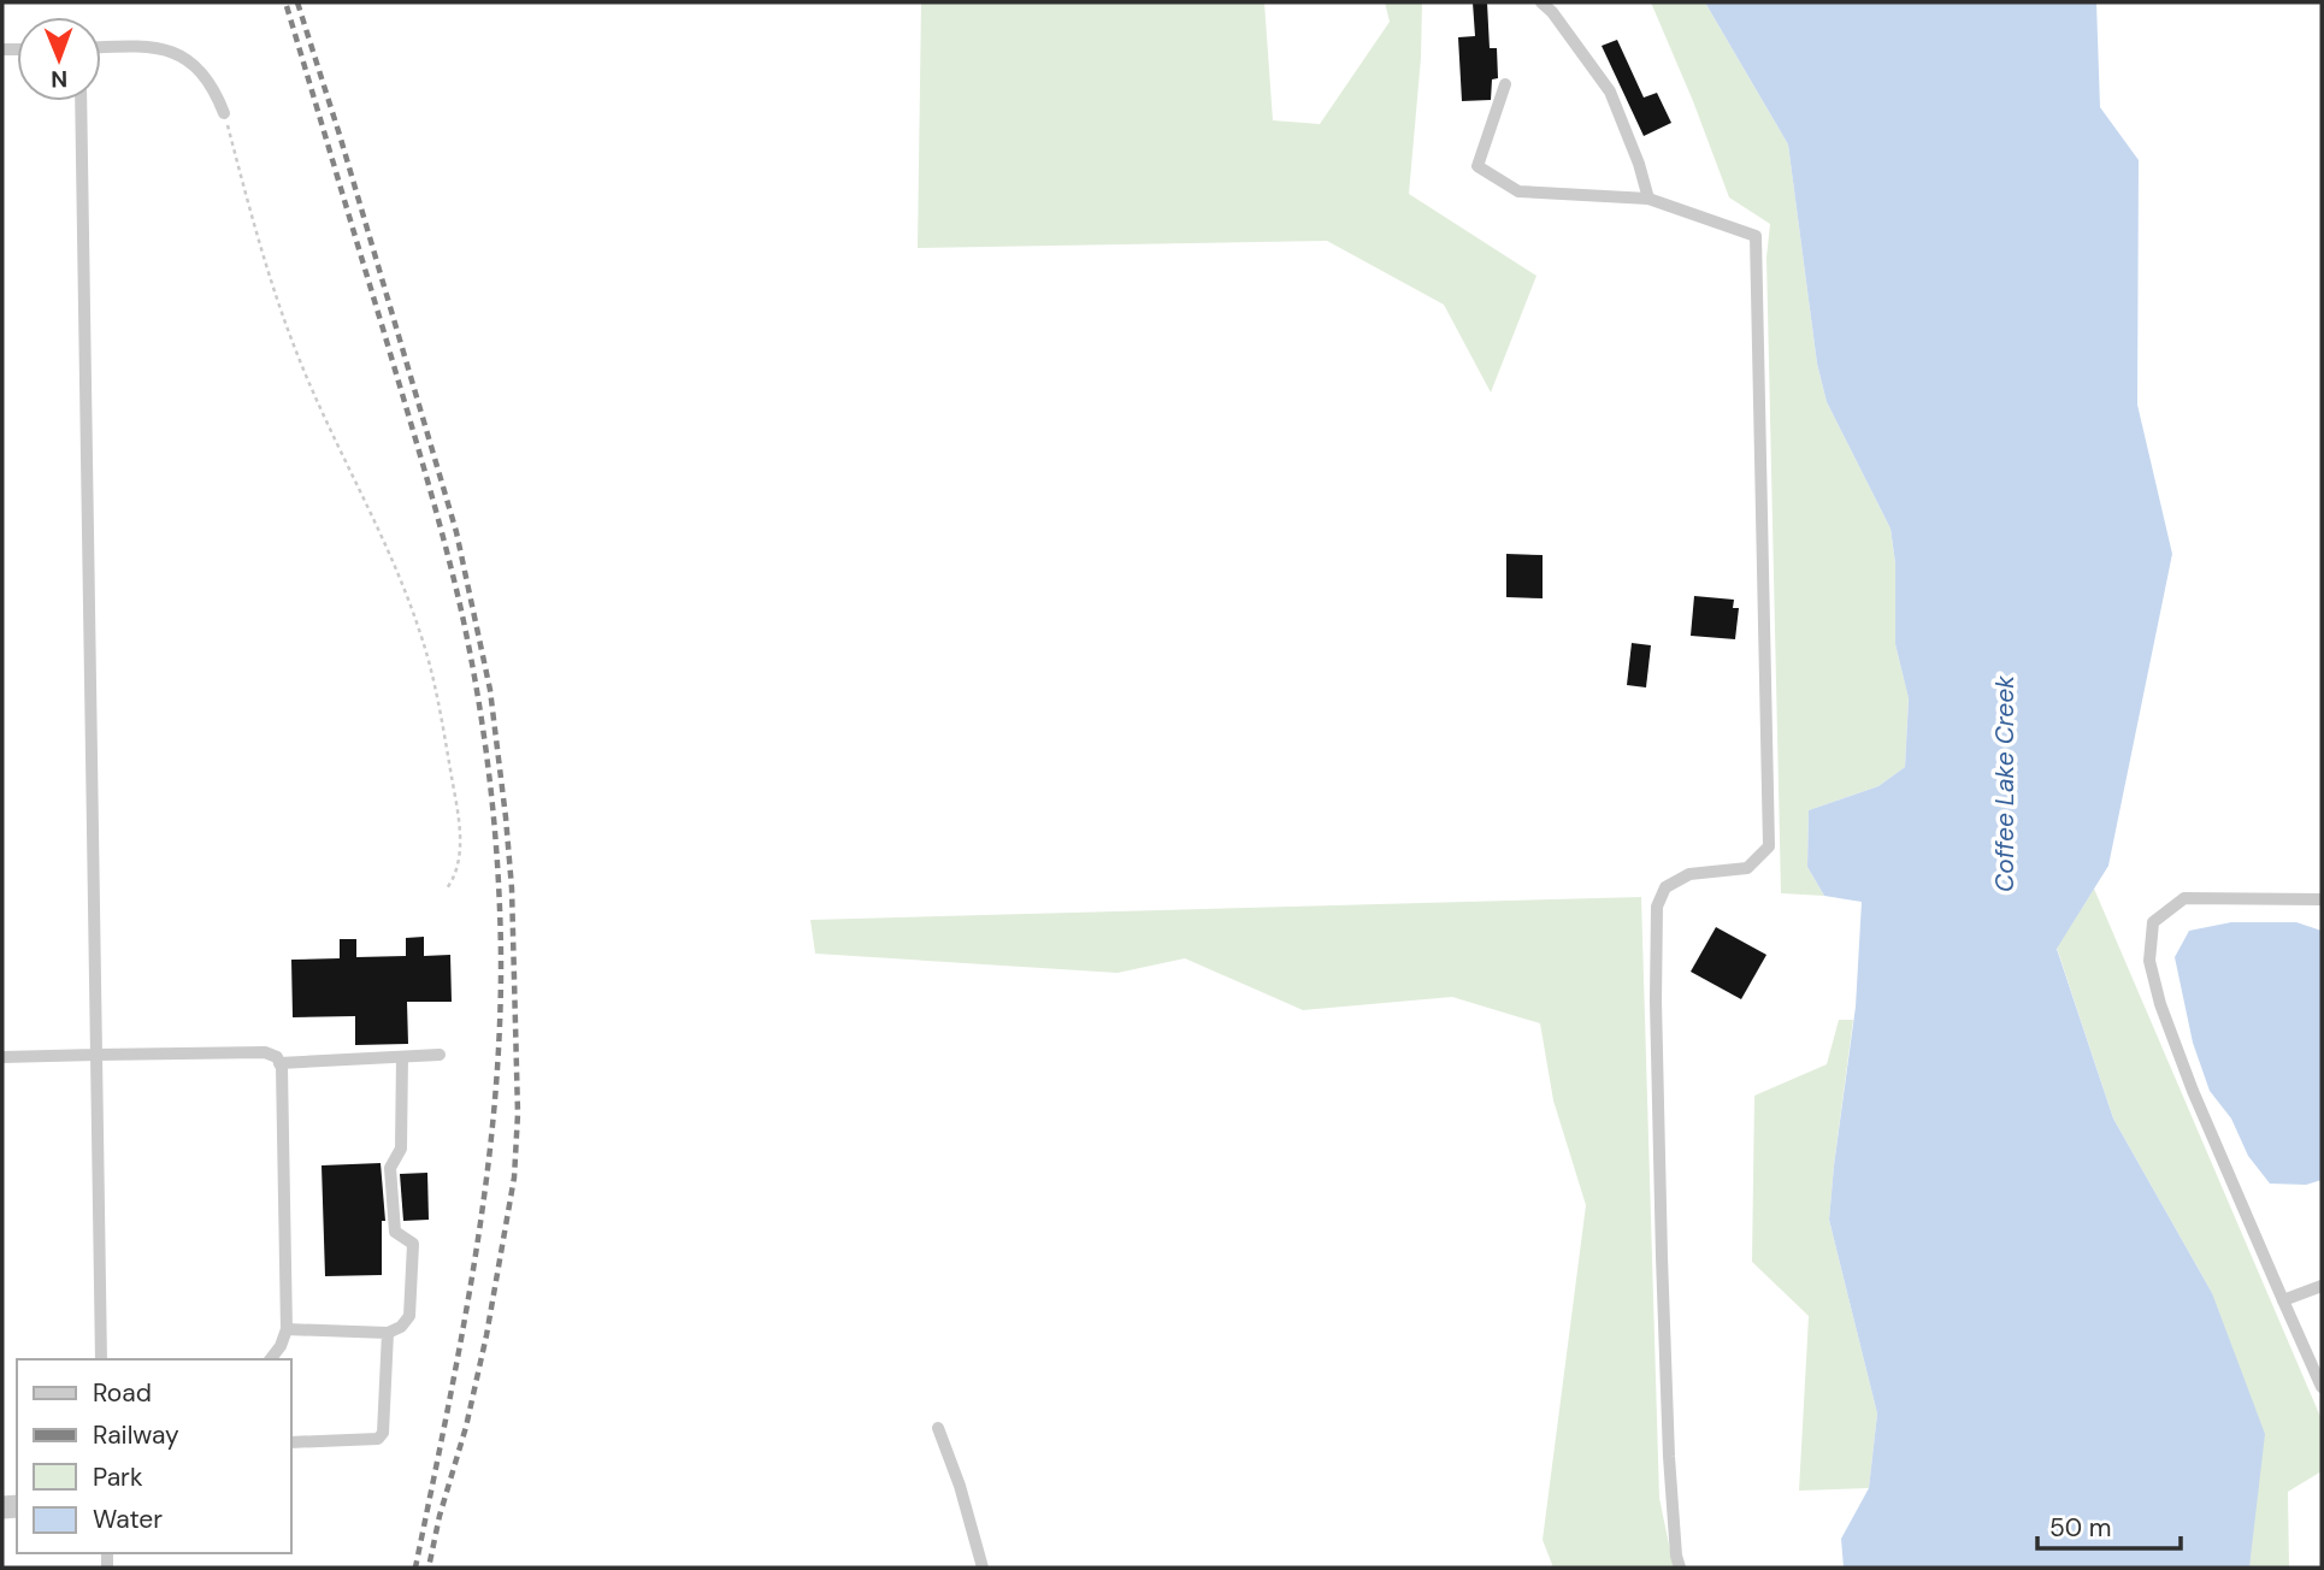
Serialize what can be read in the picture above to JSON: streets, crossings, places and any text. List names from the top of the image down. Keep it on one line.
{"water":["Coffee Lake Creek"],"legend":["Road","Railway","Park","Water"],"scale_bar":"50 m","north":"bottom"}
